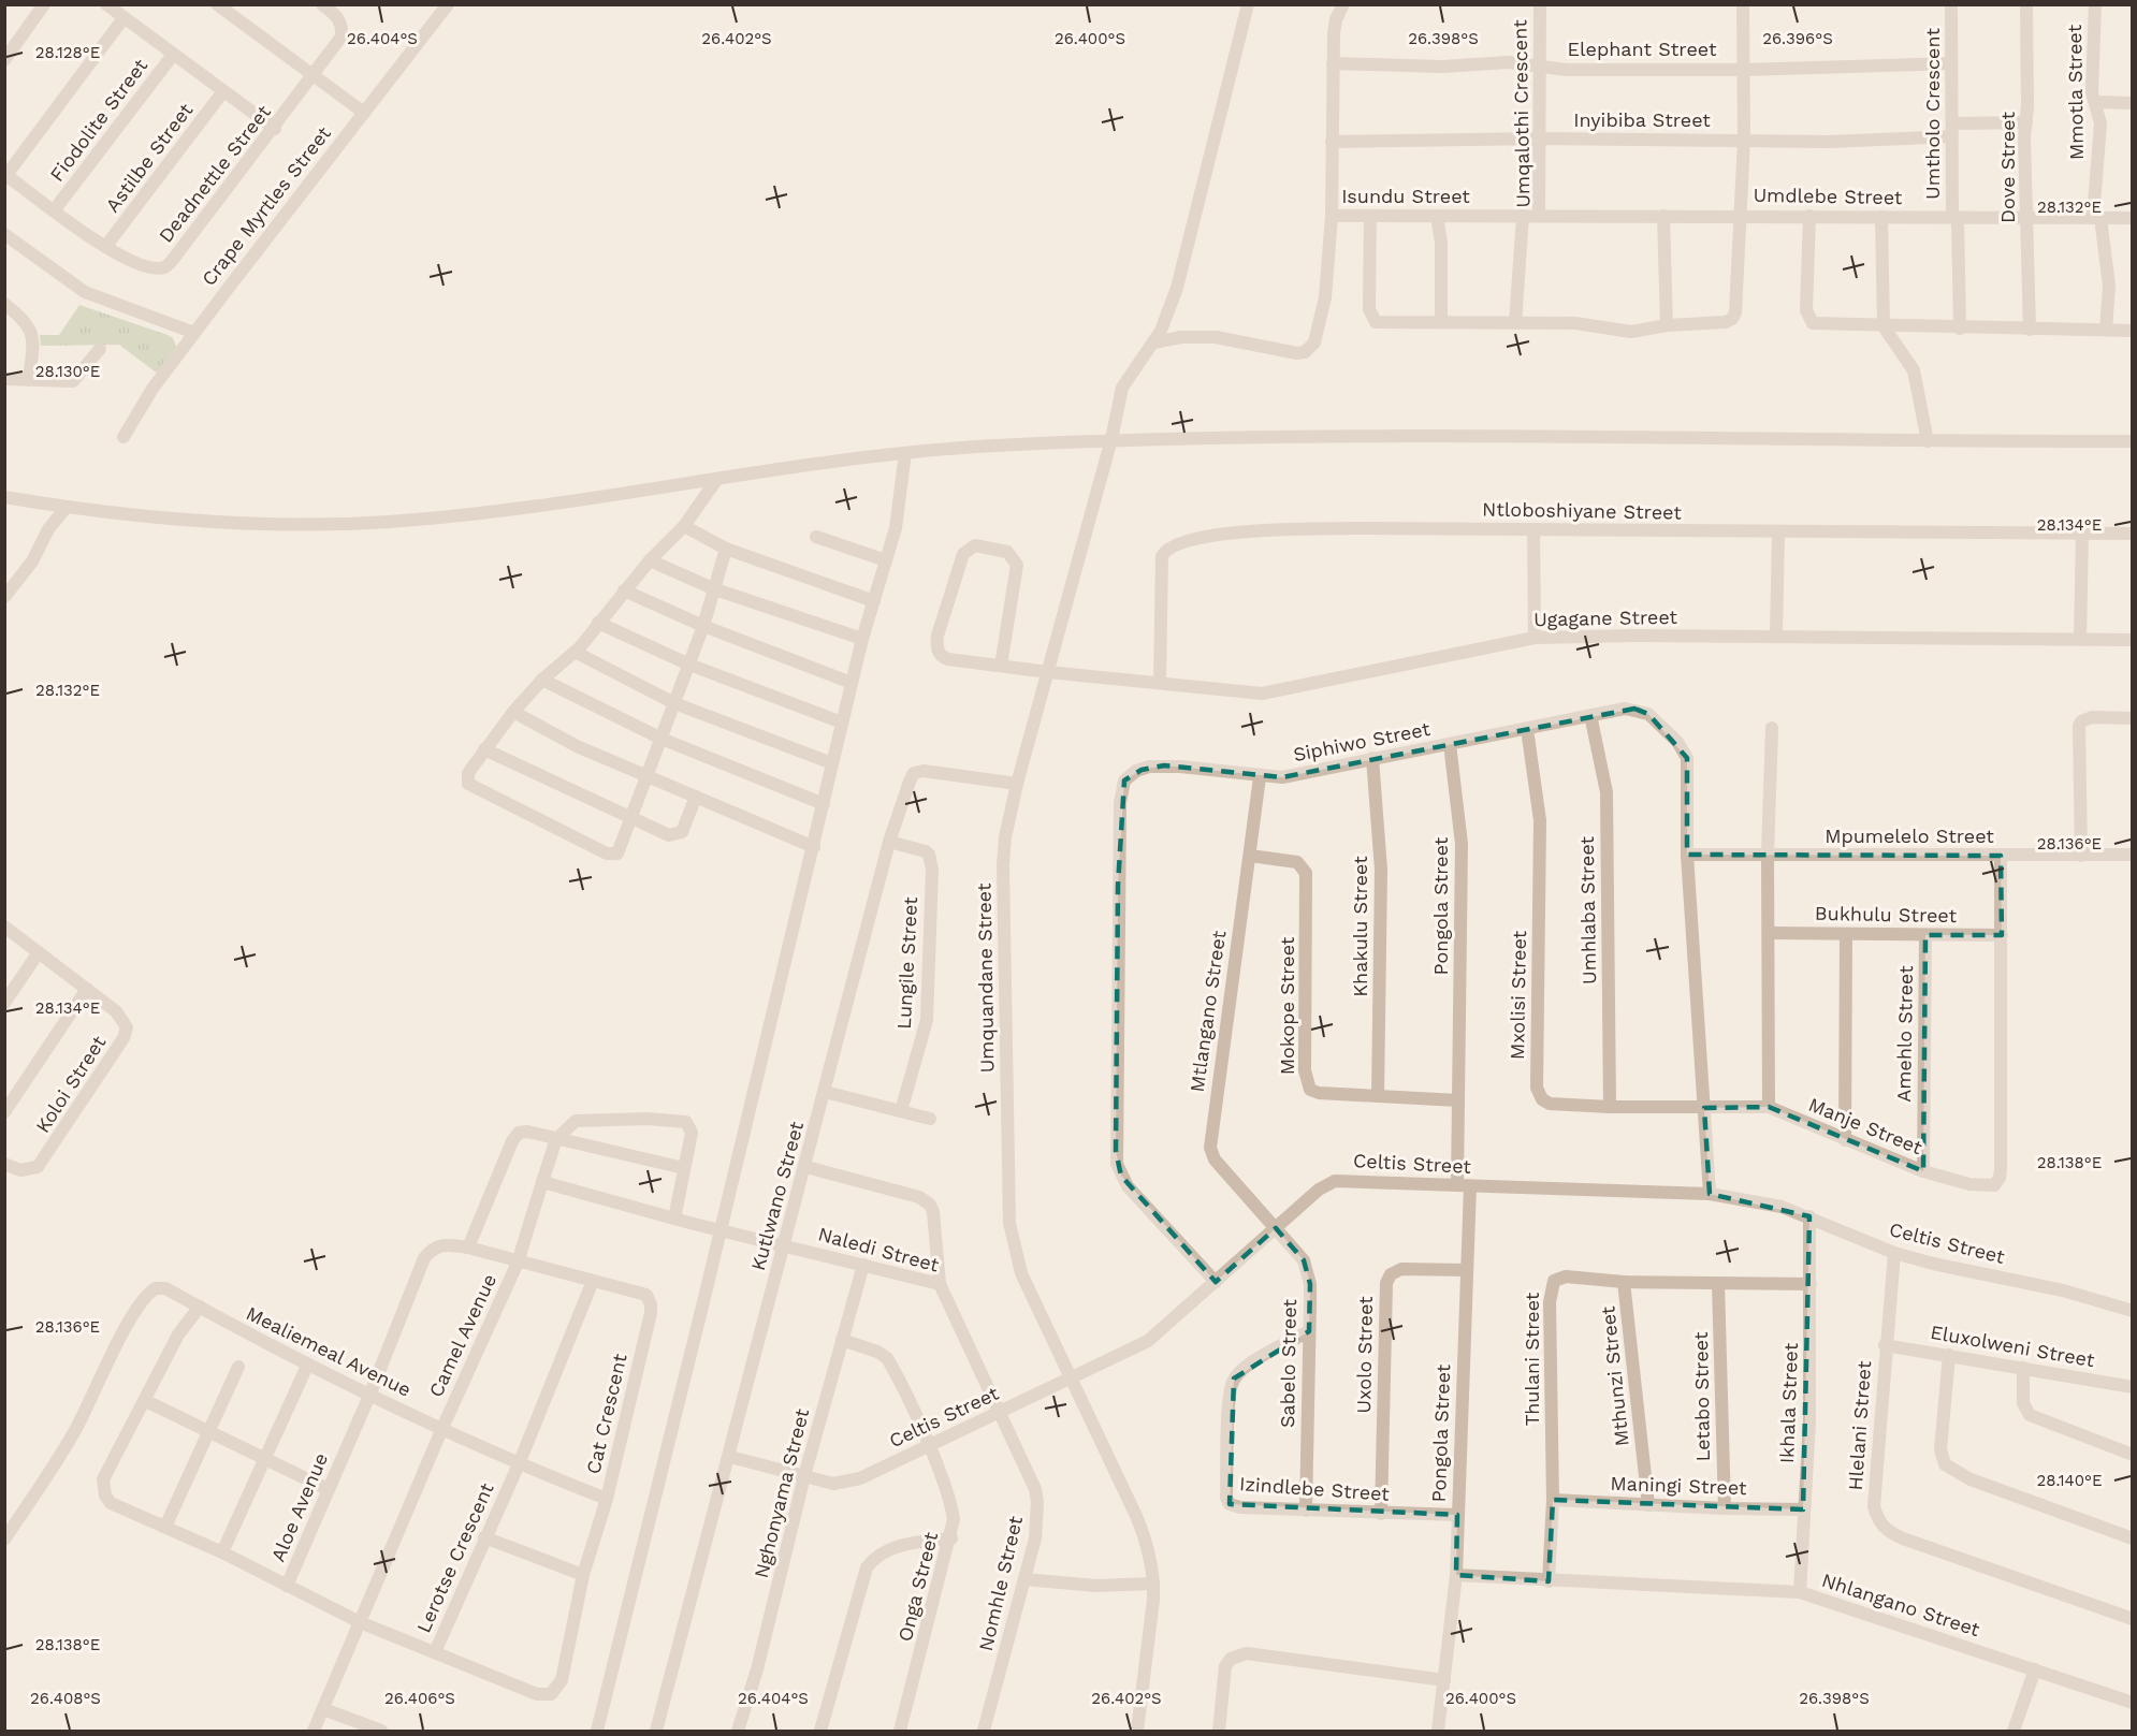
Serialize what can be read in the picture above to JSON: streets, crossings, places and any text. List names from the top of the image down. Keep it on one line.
{"streets":{"street":["Elephant Street","Mmotla Street","Umqalothi Crescent","Umtholo Crescent","Fiodolite Street","Inyibiba Street","Astilbe Street","Dove Street","Deadnettle Street","Isundu Street","Umdlebe Street","Crape Myrtles Street","Ntloboshiyane Street","Ugagane Street","Siphiwo Street","Mpumelelo Street","Pongola Street","Umhlaba Street","Bukhulu Street","Khakulu Street","Lungile Street","Umquandane Street","Mxolisi Street","Mokope Street","Mtlangano Street","Amehlo Street","Koloi Street","Manje Street","Celtis Street","Kutlwano Street","Naledi Street","Camel Avenue","Eluxolweni Street","Mealiemeal Avenue","Uxolo Street","Thulani Street","Sabelo Street","Mthunzi Street","Letabo Street","Ikhala Street","Cat Crescent","Hlelani Street","Maningi Street","Izindlebe Street","Nghonyama Street","Aloe Avenue","Lerotse Crescent","Nomhle Street","Onga Street","Nhlangano Street"]},"crossings":[["Elephant Street","Umqalothi Crescent"],["Elephant Street","Umtholo Crescent"],["Elephant Street","Isundu Street"],["Mmotla Street","Umtholo Crescent"],["Umqalothi Crescent","Inyibiba Street"],["Umqalothi Crescent","Isundu Street"],["Umqalothi Crescent","Umdlebe Street"],["Umtholo Crescent","Inyibiba Street"],["Umtholo Crescent","Dove Street"],["Umtholo Crescent","Umdlebe Street"],["Fiodolite Street","Deadnettle Street"],["Inyibiba Street","Dove Street"],["Inyibiba Street","Isundu Street"],["Astilbe Street","Deadnettle Street"],["Ntloboshiyane Street","Ugagane Street"],["Ugagane Street","Umquandane Street"],["Siphiwo Street","Mpumelelo Street"],["Siphiwo Street","Pongola Street"],["Siphiwo Street","Umhlaba Street"],["Siphiwo Street","Khakulu Street"],["Siphiwo Street","Mxolisi Street"],["Siphiwo Street","Mtlangano Street"],["Siphiwo Street","Celtis Street"],["Mpumelelo Street","Manje Street"],["Pongola Street","Mokope Street"],["Pongola Street","Celtis Street"],["Pongola Street","Uxolo Street"],["Pongola Street","Izindlebe Street"],["Pongola Street","Nhlangano Street"],["Umhlaba Street","Mxolisi Street"],["Bukhulu Street","Amehlo Street"],["Bukhulu Street","Manje Street"],["Khakulu Street","Mokope Street"],["Lungile Street","Kutlwano Street"],["Umquandane Street","Celtis Street"],["Umquandane Street","Kutlwano Street"],["Mxolisi Street","Manje Street"],["Mokope Street","Mtlangano Street"],["Mtlangano Street","Celtis Street"],["Mtlangano Street","Sabelo Street"],["Amehlo Street","Manje Street"],["Celtis Street","Kutlwano Street"],["Celtis Street","Naledi Street"],["Celtis Street","Sabelo Street"],["Celtis Street","Ikhala Street"],["Celtis Street","Hlelani Street"],["Celtis Street","Nghonyama Street"],["Celtis Street","Nomhle Street"],["Celtis Street","Onga Street"],["Kutlwano Street","Naledi Street"],["Naledi Street","Nghonyama Street"],["Naledi Street","Nomhle Street"],["Camel Avenue","Mealiemeal Avenue"],["Camel Avenue","Cat Crescent"],["Camel Avenue","Aloe Avenue"],["Eluxolweni Street","Hlelani Street"],["Mealiemeal Avenue","Cat Crescent"],["Mealiemeal Avenue","Aloe Avenue"],["Uxolo Street","Izindlebe Street"],["Thulani Street","Mthunzi Street"],["Thulani Street","Letabo Street"],["Thulani Street","Ikhala Street"],["Thulani Street","Maningi Street"],["Thulani Street","Nhlangano Street"],["Sabelo Street","Izindlebe Street"],["Mthunzi Street","Maningi Street"],["Letabo Street","Maningi Street"],["Ikhala Street","Maningi Street"],["Ikhala Street","Nhlangano Street"],["Cat Crescent","Aloe Avenue"],["Cat Crescent","Lerotse Crescent"],["Nghonyama Street","Onga Street"]],"coordinates":["26.404°S","26.402°S","26.400°S","26.398°S","26.396°S","28.128°E","28.132°E","28.130°E","28.134°E","28.136°E","28.138°E","28.140°E","26.408°S","26.406°S"]}
